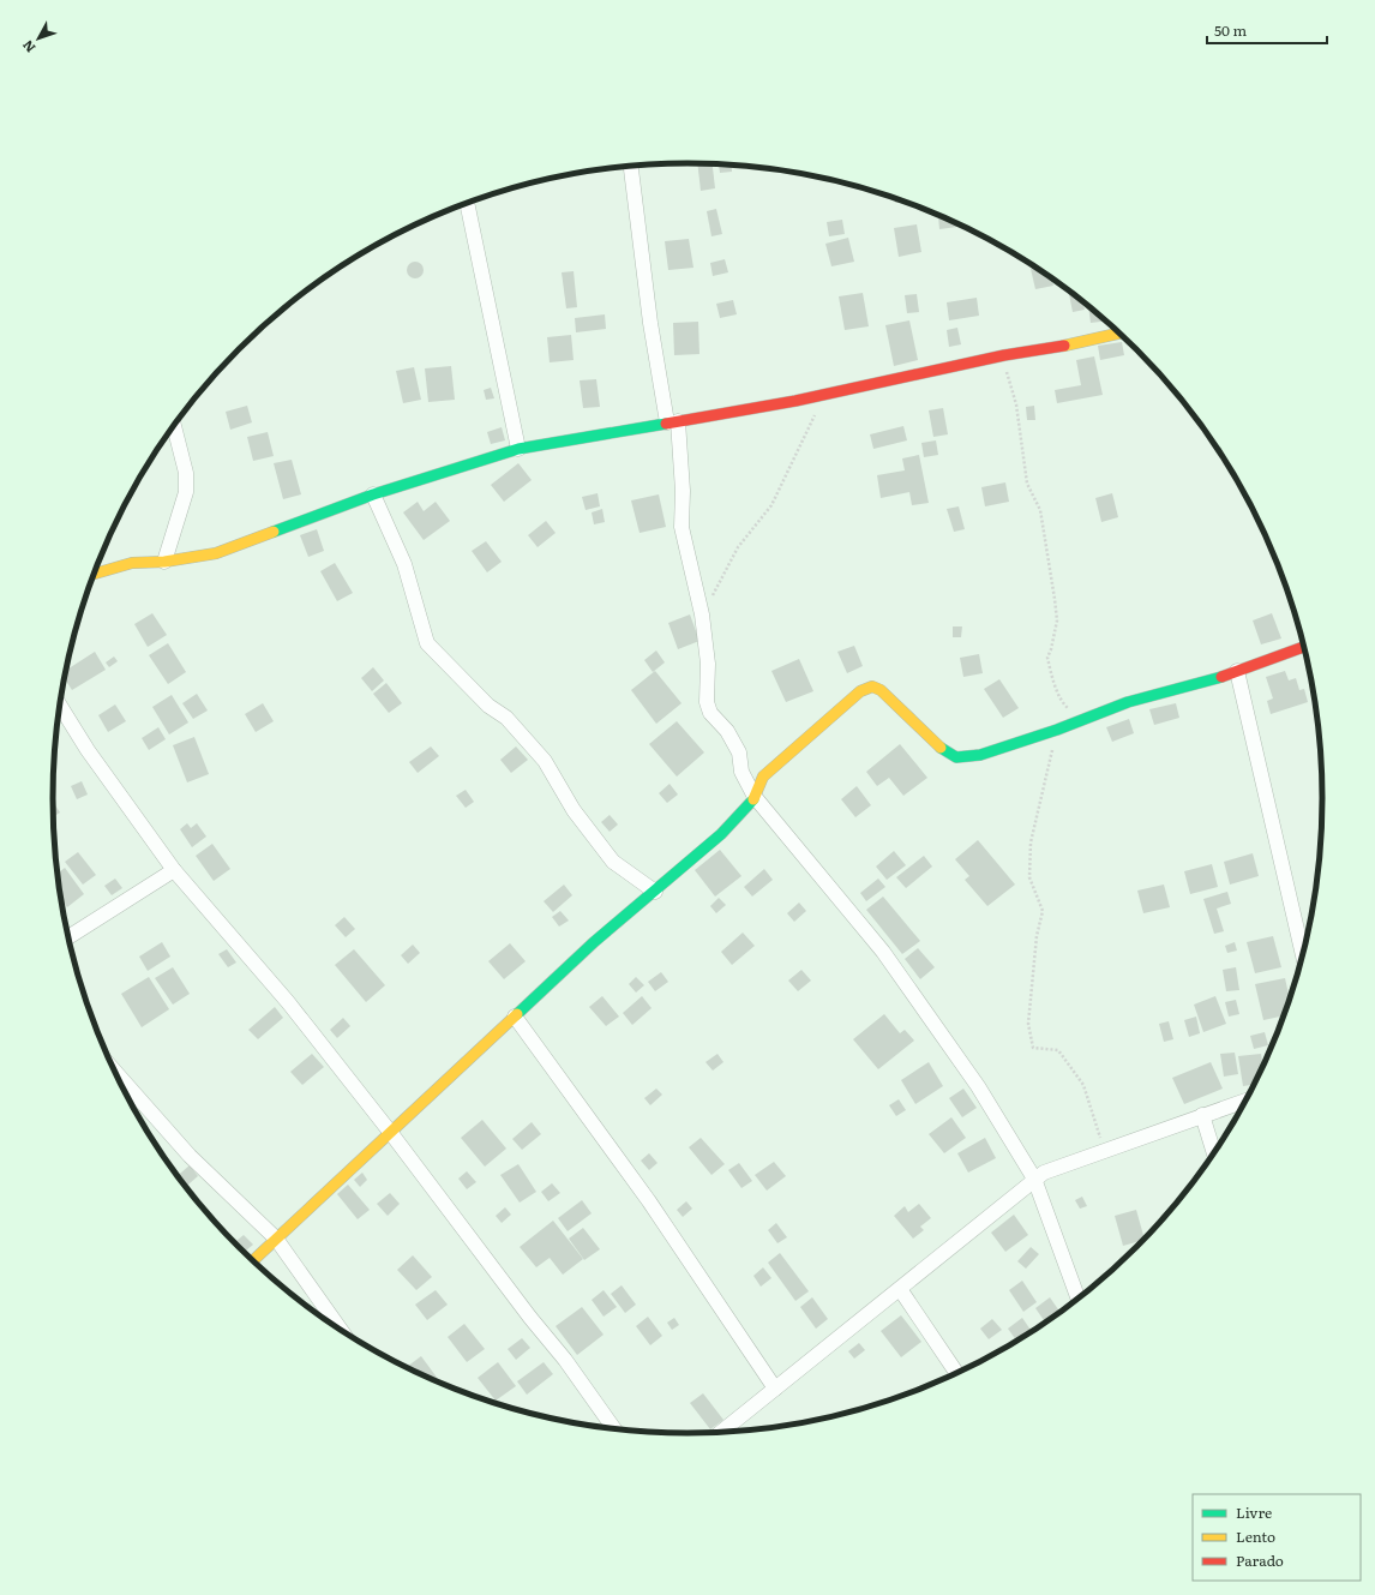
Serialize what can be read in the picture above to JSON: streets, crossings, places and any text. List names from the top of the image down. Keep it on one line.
{"legend":["Livre","Lento","Parado"],"scale_bar":"50 m","north":"bottom left"}
